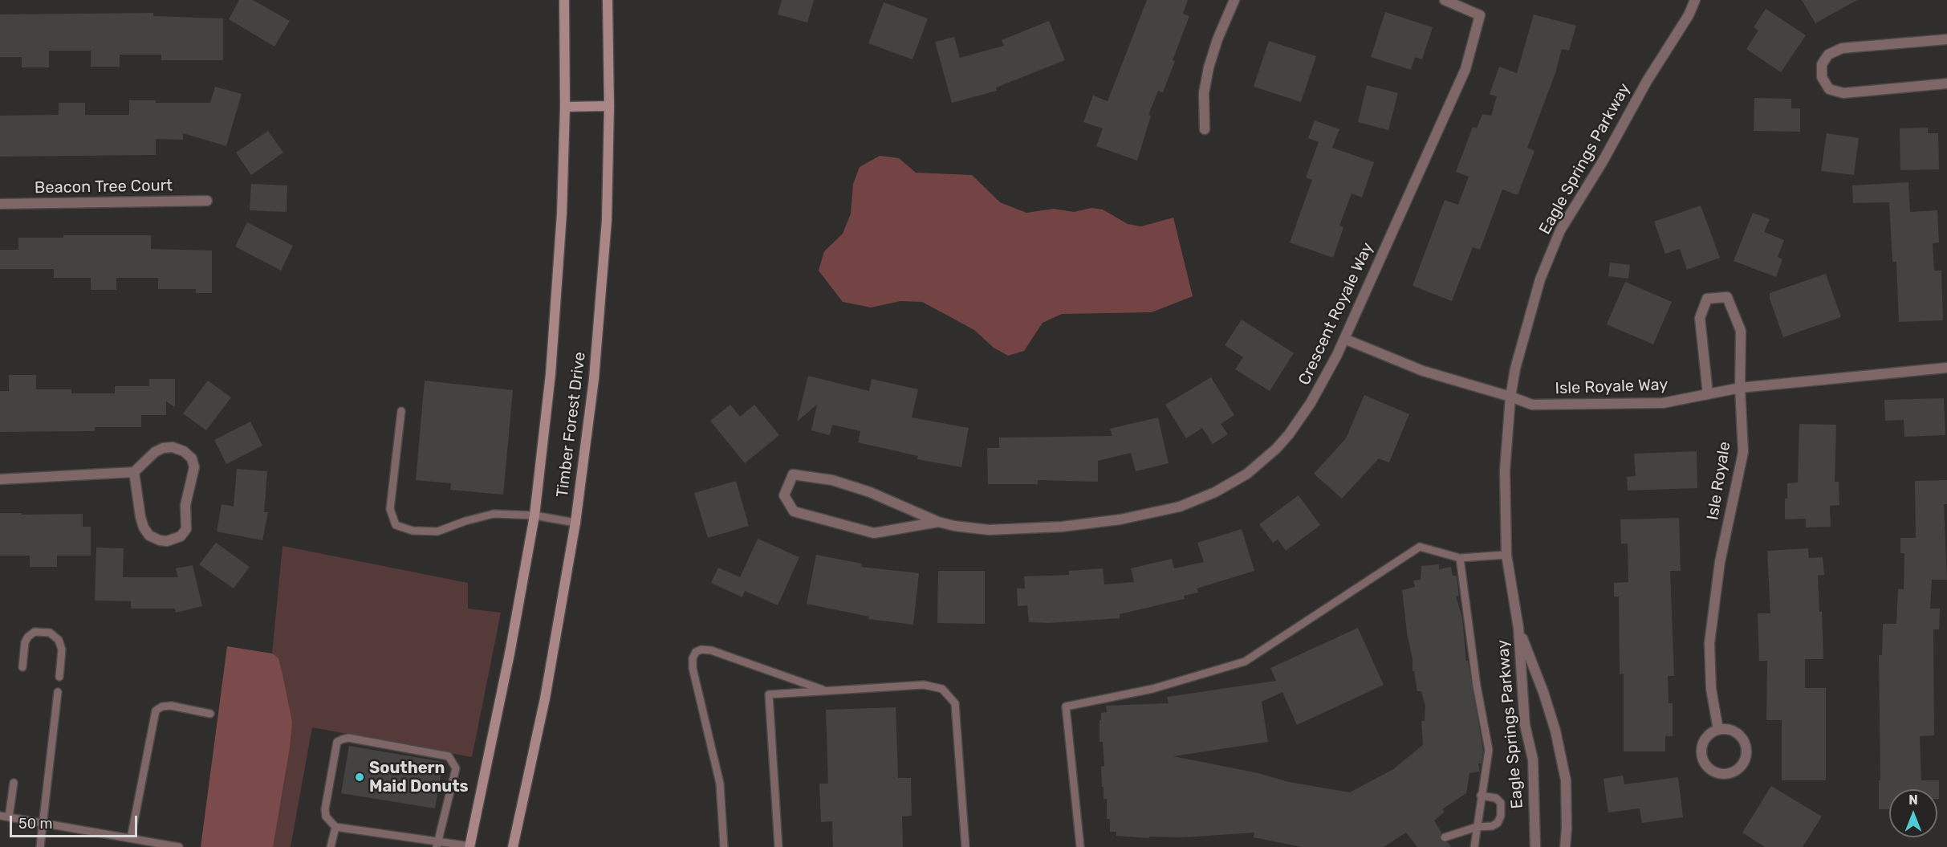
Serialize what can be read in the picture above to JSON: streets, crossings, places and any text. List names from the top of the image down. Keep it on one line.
{"streets":{"main road":["Timber Forest Drive"],"street":["Eagle Springs Parkway","Beacon Tree Court","Crescent Royale Way","Isle Royale Way","Isle Royale"]},"crossings":[["Eagle Springs Parkway","Isle Royale Way"],["Crescent Royale Way","Isle Royale Way"],["Isle Royale Way","Isle Royale"]],"places":["Southern Maid Donuts"],"scale_bar":"50 m","north":"top"}
